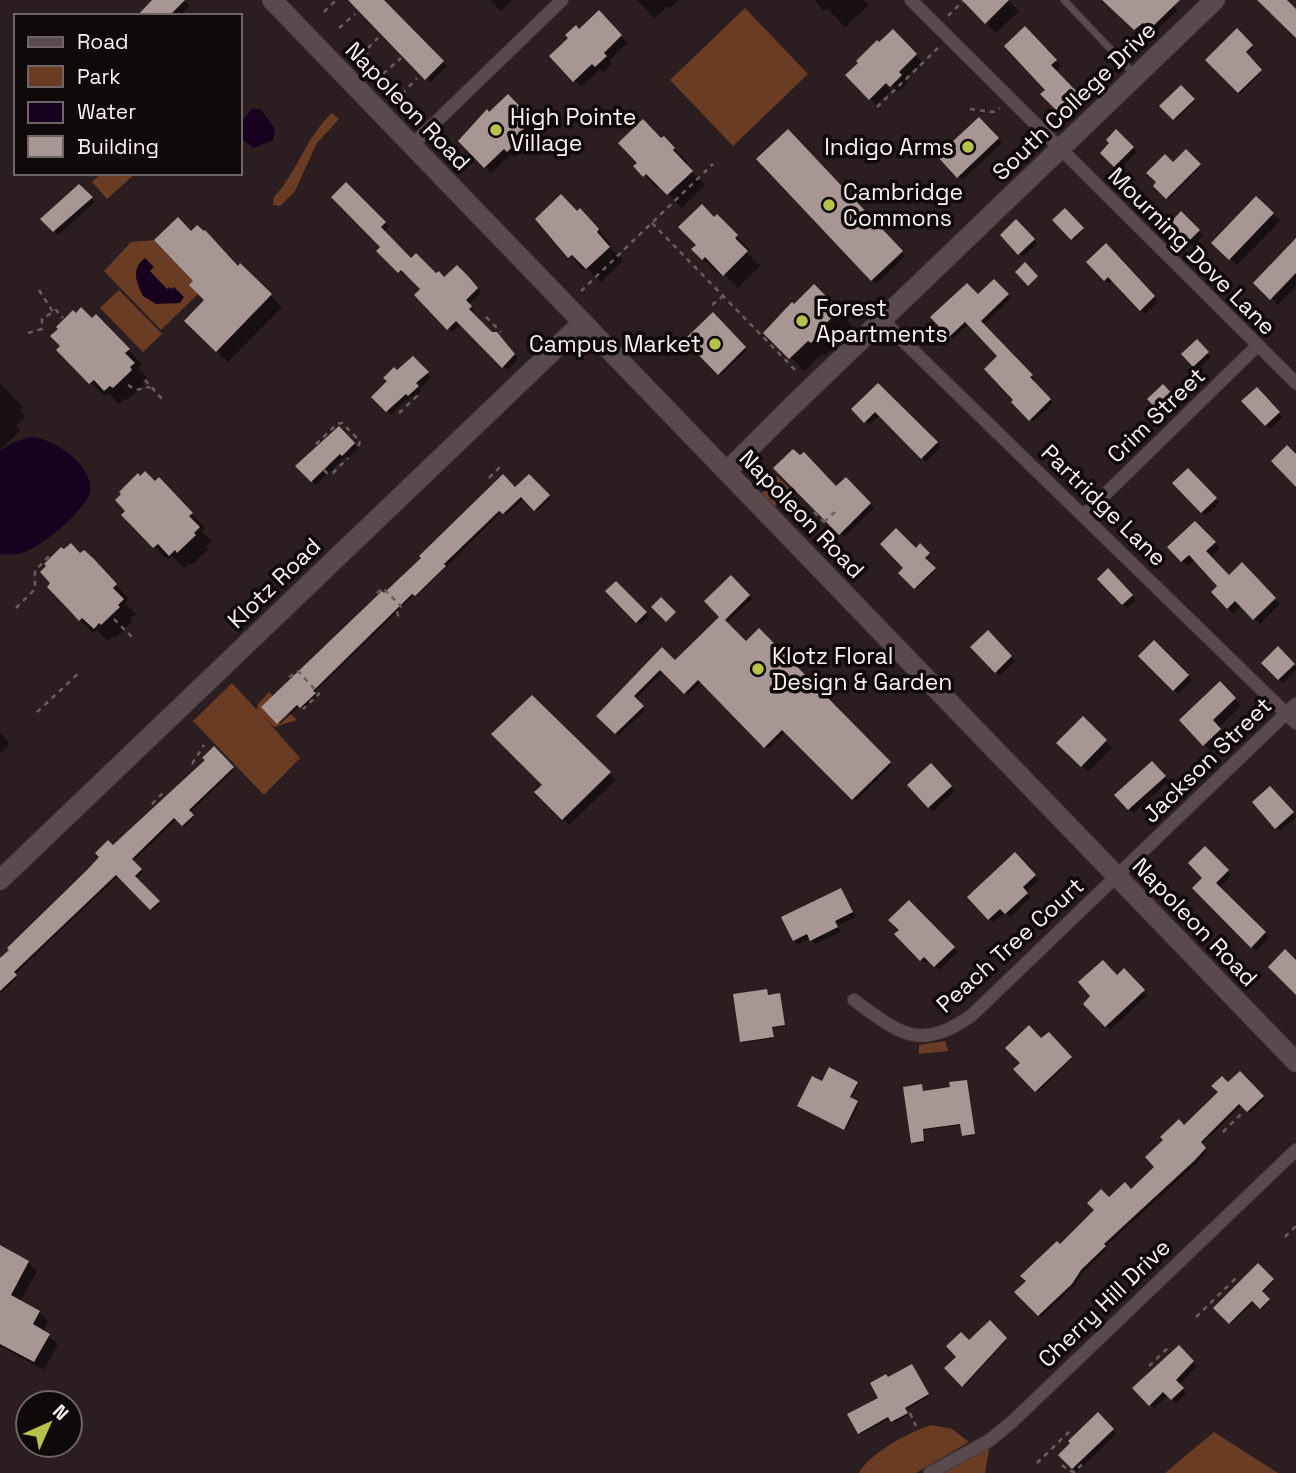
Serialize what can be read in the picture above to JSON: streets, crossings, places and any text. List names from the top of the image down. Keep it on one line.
{"streets":{"street":["South College Drive","Napoleon Road","Mourning Dove Lane","Crim Street","Partridge Lane","Klotz Road","Jackson Street","Peach Tree Court","Cherry Hill Drive"]},"crossings":[["South College Drive","Napoleon Road"],["South College Drive","Mourning Dove Lane"],["South College Drive","Partridge Lane"],["Napoleon Road","Klotz Road"],["Napoleon Road","Jackson Street"],["Napoleon Road","Peach Tree Court"],["Mourning Dove Lane","Crim Street"],["Crim Street","Partridge Lane"],["Partridge Lane","Jackson Street"],["Jackson Street","Peach Tree Court"]],"places":["High Pointe Village","Indigo Arms","Cambridge Commons","Forest Apartments","Campus Market","Klotz Floral Design & Garden"],"legend":["Road","Park","Water","Building"],"north":"top right"}
